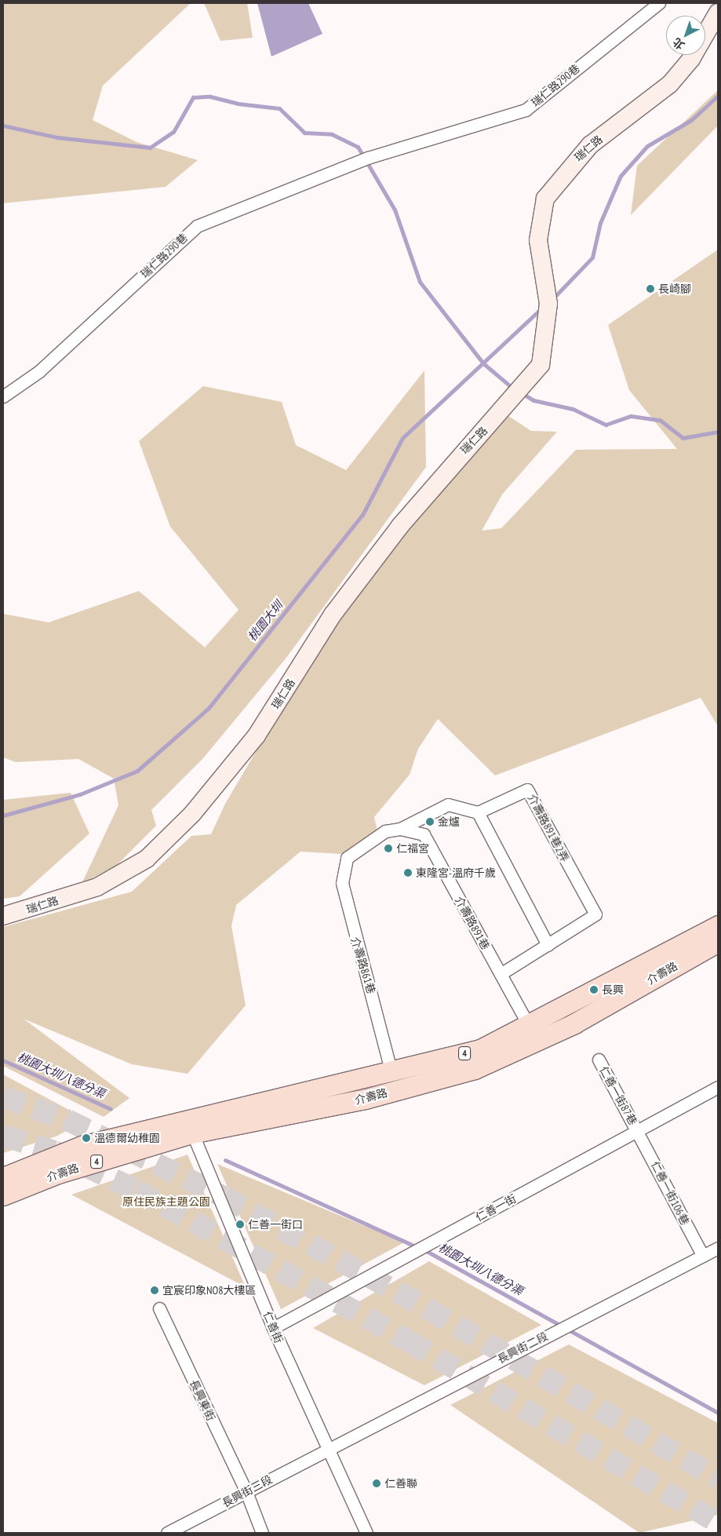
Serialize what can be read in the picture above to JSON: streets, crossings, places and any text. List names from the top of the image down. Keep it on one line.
{"streets":{"main road":["介壽路","4"],"street":["瑞仁路290巷","瑞仁路","介壽路891巷2弄","介壽路891巷","介壽路861巷","仁善一街87巷","仁善一街106巷","仁善一街","仁善街","長興街二段","長興東街","長興街三段"]},"crossings":[["介壽路891巷","介壽路861巷"],["介壽路891巷","介壽路"],["介壽路861巷","介壽路"],["介壽路","仁善街"],["仁善一街87巷","仁善一街106巷"],["仁善一街87巷","仁善一街"],["仁善一街106巷","仁善一街"],["仁善一街106巷","長興街二段"],["仁善一街","仁善街"],["仁善街","長興街二段"],["仁善街","長興街三段"],["長興街二段","長興街三段"],["長興東街","長興街三段"]],"water":["桃園大圳","桃園大圳八德分渠"],"parks":["原住民族主題公園"],"places":["長崎腳","金爐","仁福宮","東隆宮-溫府千歲","長興","溫德爾幼稚園","仁善一街口","宜宸印象NO8大樓區","仁善聯"],"north":"bottom left"}
